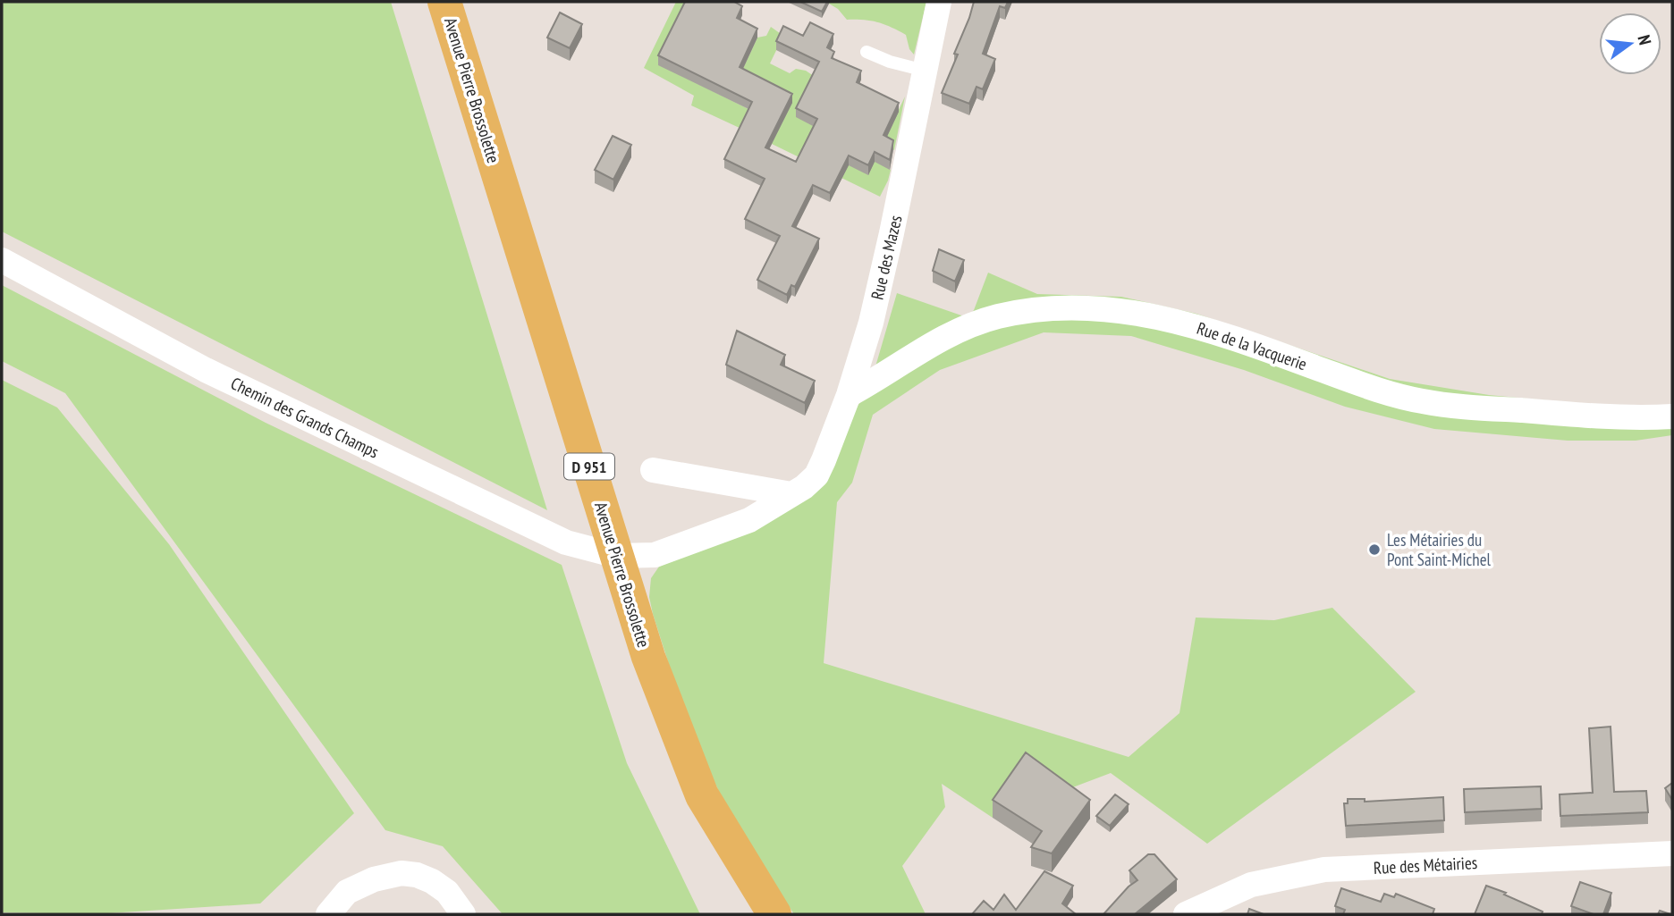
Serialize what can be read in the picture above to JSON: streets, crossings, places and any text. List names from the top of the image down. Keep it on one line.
{"streets":{"main road":["Avenue Pierre Brossolette","D 951"],"street":["Rue des Mazes","Rue de la Vacquerie","Chemin des Grands Champs","Rue des Métairies"]},"crossings":[["Avenue Pierre Brossolette","Rue des Mazes"],["Avenue Pierre Brossolette","Chemin des Grands Champs"],["Rue des Mazes","Rue de la Vacquerie"],["Rue des Mazes","Chemin des Grands Champs"]],"places":["Les Métairies du Pont Saint-Michel"],"north":"right"}
